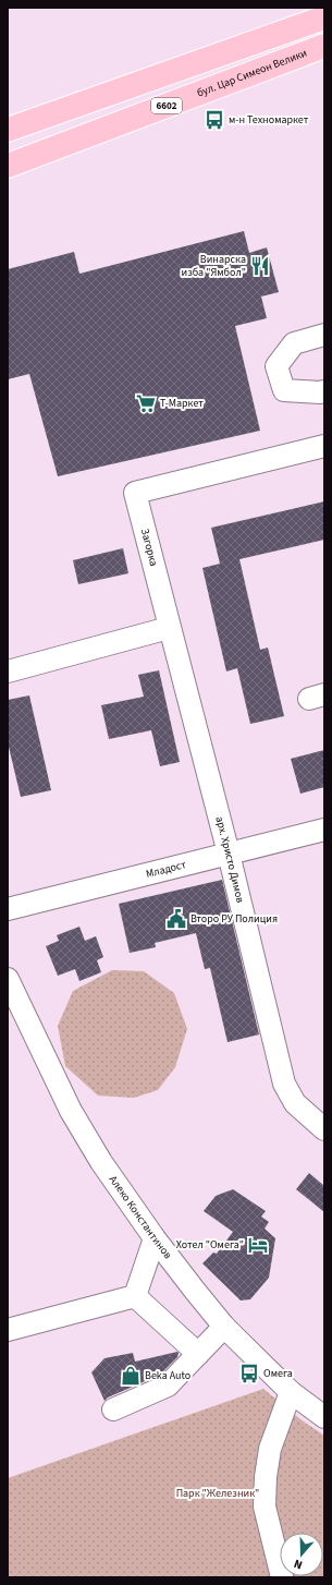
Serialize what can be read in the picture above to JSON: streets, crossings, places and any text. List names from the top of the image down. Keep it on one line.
{"streets":{"main road":["бул. Цар Симеон Велики","6602"],"street":["Загорка","арх. Христо Димов","Младост","Алеко Константинов"]},"crossings":[["Загорка","арх. Христо Димов"],["арх. Христо Димов","Младост"]],"parks":["Парк \"Железник\""],"places":{"bus stop":["м-н Техномаркет","Омега"],"restaurant":["Винарска изба \"Ямбол\""],"supermarket":["Т-Маркет"],"public building":["Второ РУ Полиция"],"hotel":["Хотел \"Омега\""],"shop":["Beka Auto"]},"north":"bottom"}
